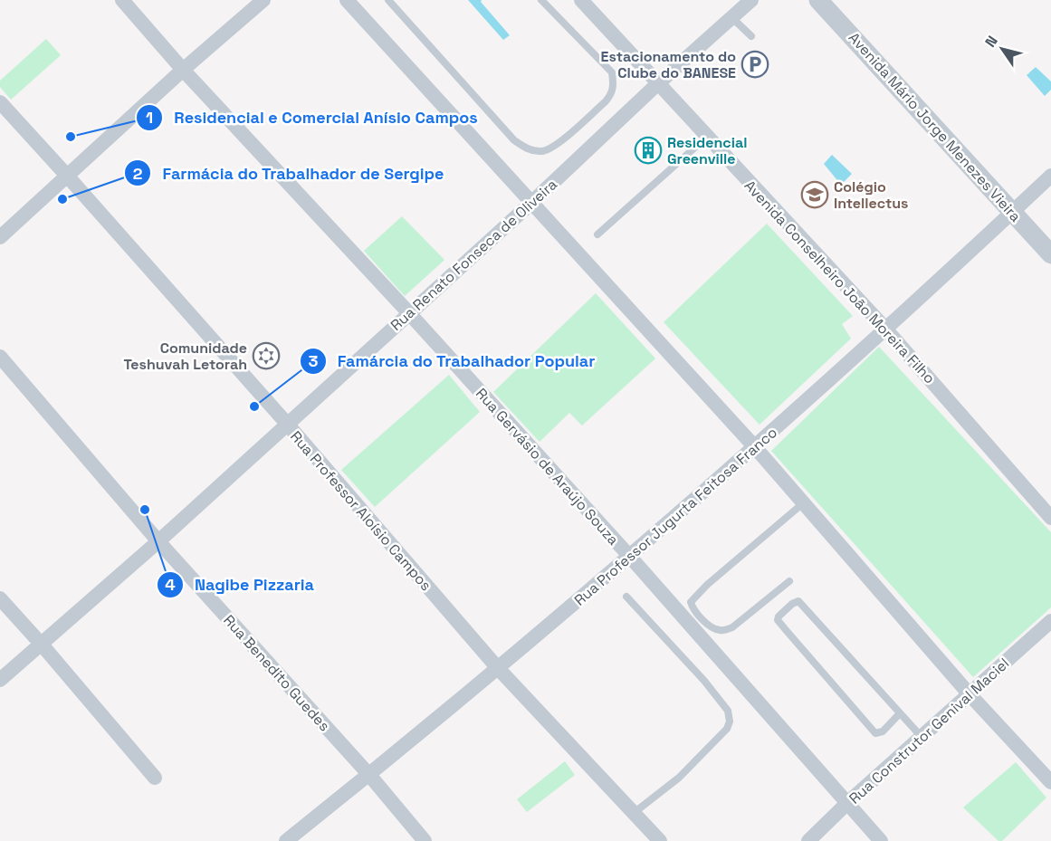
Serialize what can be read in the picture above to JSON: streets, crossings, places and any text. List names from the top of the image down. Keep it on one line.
{"streets":{"street":["Avenida Mário Jorge Menezes Vieira","Rua Renato Fonseca de Oliveira","Avenida Conselheiro João Moreira Filho","Rua Gervásio de Araújo Souza","Rua Professor Aloísio Campos","Rua Professor Jugurta Feitosa Franco","Rua Benedito Guedes","Rua Construtor Genival Maciel"]},"crossings":[["Avenida Mário Jorge Menezes Vieira","Rua Professor Jugurta Feitosa Franco"],["Rua Renato Fonseca de Oliveira","Avenida Conselheiro João Moreira Filho"],["Rua Renato Fonseca de Oliveira","Rua Gervásio de Araújo Souza"],["Rua Renato Fonseca de Oliveira","Rua Professor Aloísio Campos"],["Rua Renato Fonseca de Oliveira","Rua Benedito Guedes"],["Avenida Conselheiro João Moreira Filho","Rua Professor Jugurta Feitosa Franco"],["Rua Gervásio de Araújo Souza","Rua Professor Jugurta Feitosa Franco"],["Rua Gervásio de Araújo Souza","Rua Construtor Genival Maciel"],["Rua Professor Aloísio Campos","Rua Professor Jugurta Feitosa Franco"],["Rua Professor Jugurta Feitosa Franco","Rua Benedito Guedes"]],"places":{"parking":["Estacionamento do Clube do BANESE"],"other":["Residencial e Comercial Anísio Campos","Farmácia do Trabalhador de Sergipe","Famárcia do Trabalhador Popular","Nagibe Pizzaria"],"building":["Residencial Greenville"],"school or university":["Colégio Intellectus"],"synagogue":["Comunidade Teshuvah Letorah"]},"north":"top left"}
